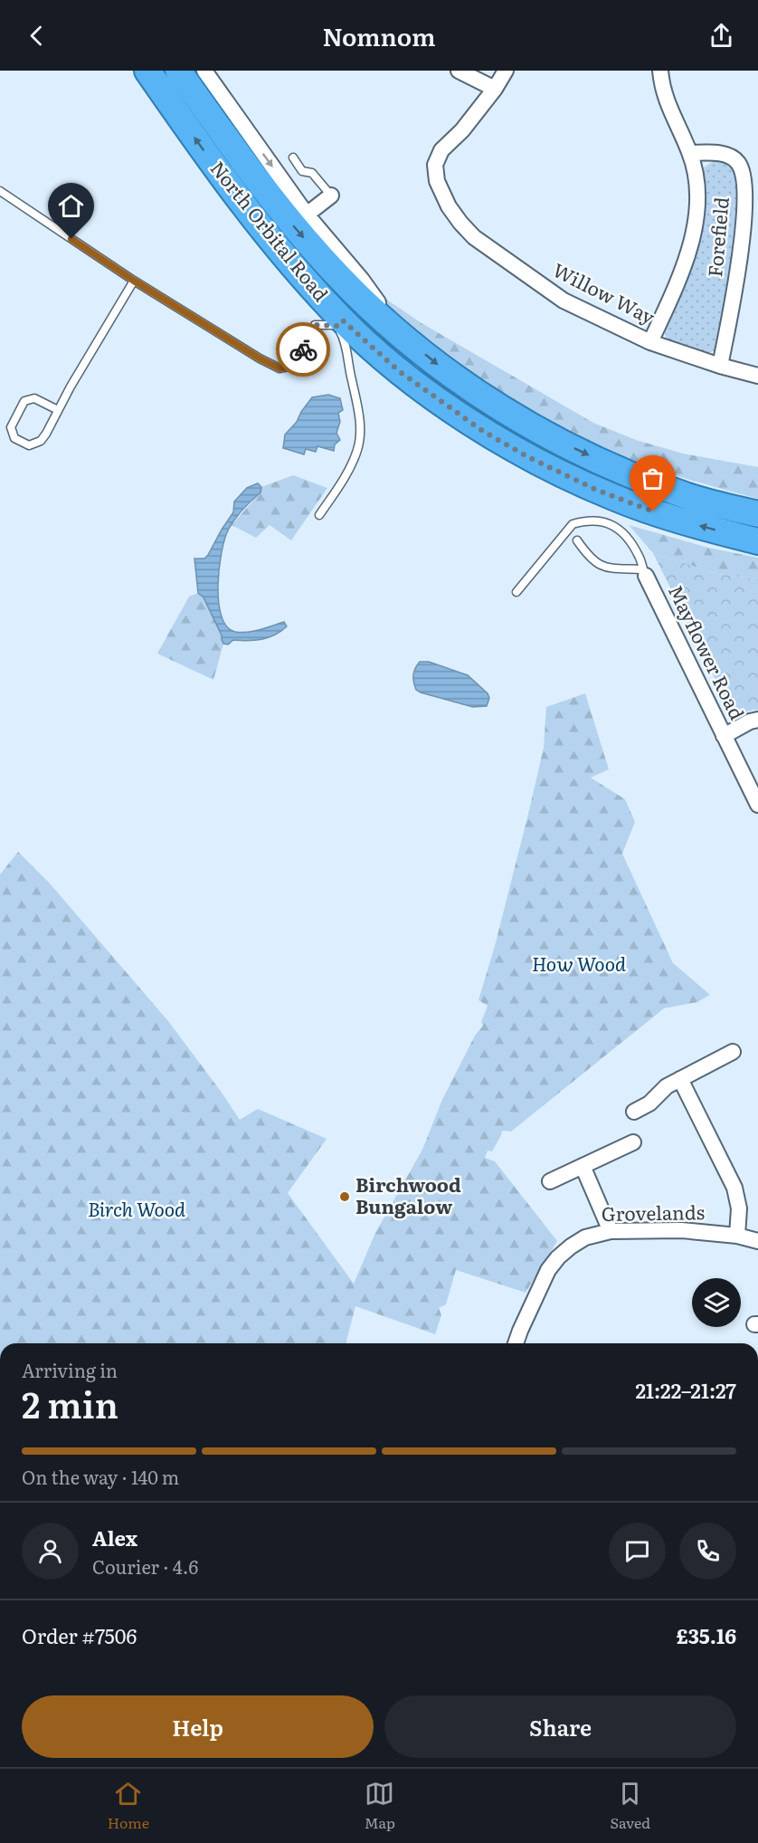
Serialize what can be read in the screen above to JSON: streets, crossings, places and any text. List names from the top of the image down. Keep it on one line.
{"streets":{"highway":["North Orbital Road"],"street":["Forefield","Willow Way","Mayflower Road","Grovelands"]},"crossings":[["Forefield","Willow Way"]],"parks":["How Wood","Birch Wood"],"places":["Birchwood Bungalow"],"page":{"header":"Nomnom","heading":["2 min","Arriving in","21:22–21:27"],"panel":["Alex","Courier · 4.6","Order #7506","£35.16"],"bar":"On the way · 140 m","buttons":["Help","Share"],"tabs":["Home","Map","Saved"]}}
